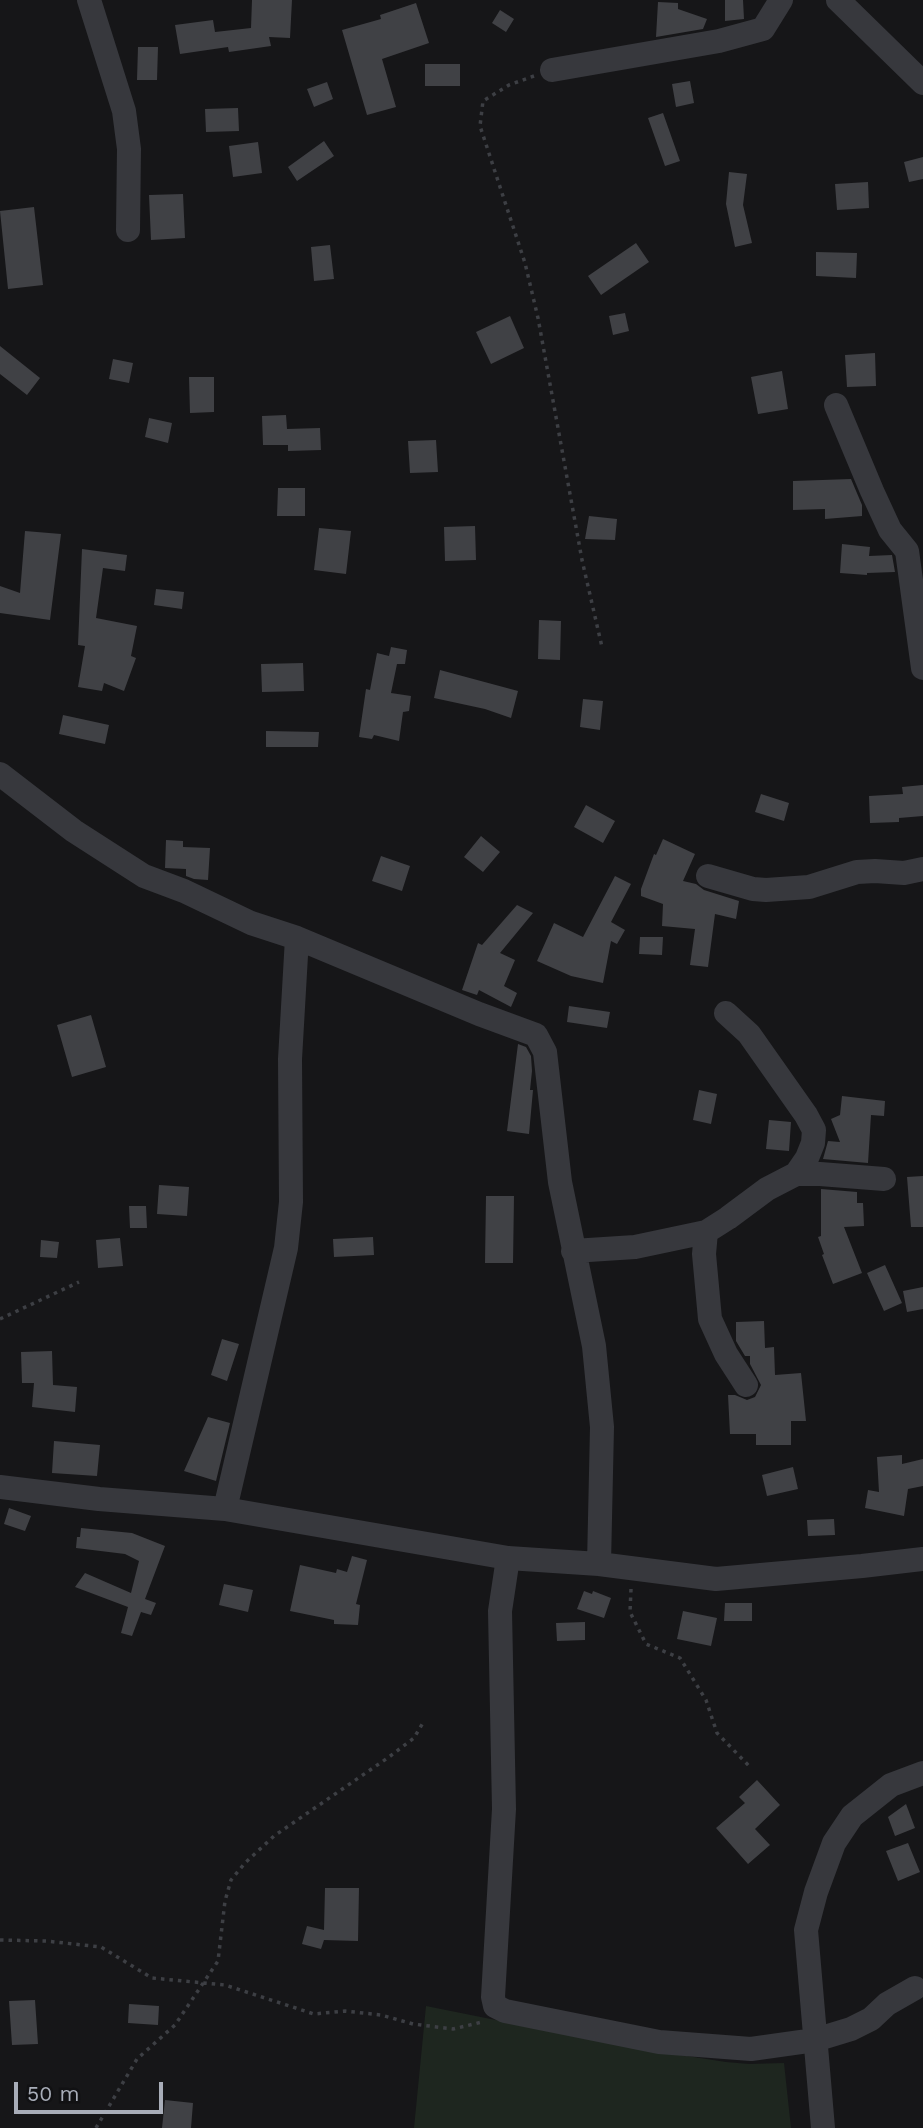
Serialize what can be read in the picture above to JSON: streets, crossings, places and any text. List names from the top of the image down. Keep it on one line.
{"scale_bar":"50 m"}
